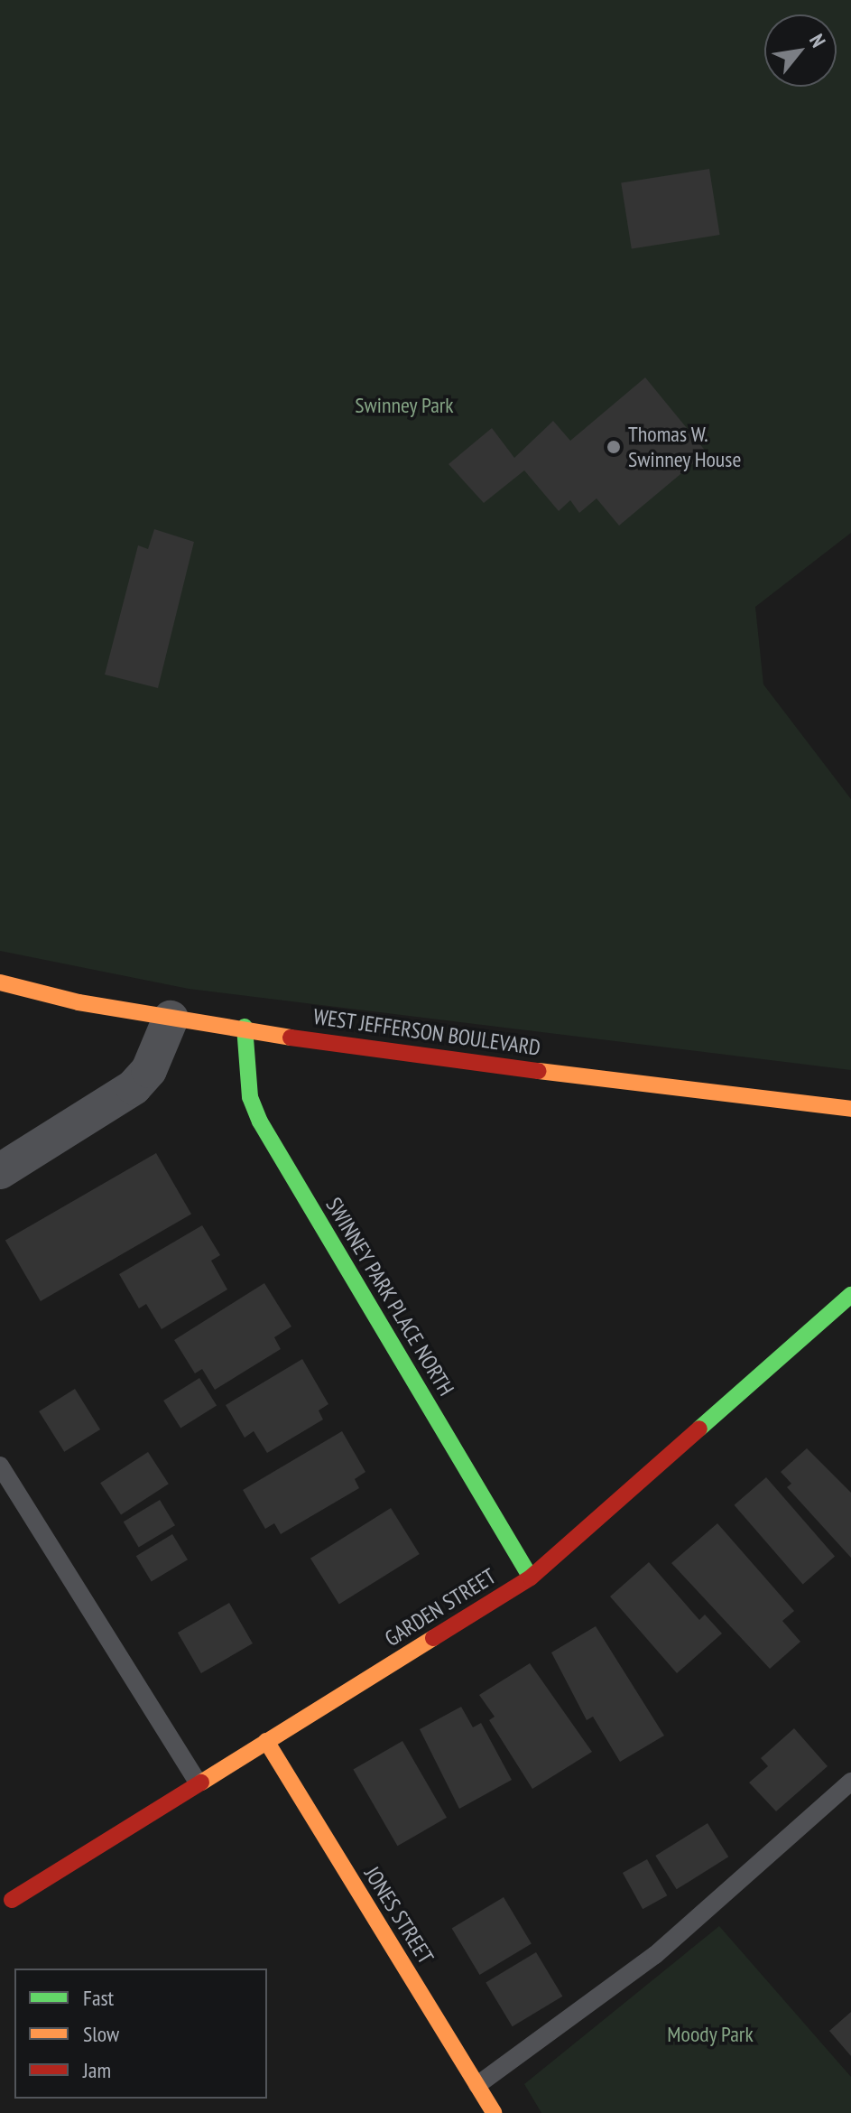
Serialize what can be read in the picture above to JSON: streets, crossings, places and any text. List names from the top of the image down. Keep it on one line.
{"streets":{"street":["WEST JEFFERSON BOULEVARD","SWINNEY PARK PLACE NORTH","GARDEN STREET","JONES STREET"]},"crossings":[["WEST JEFFERSON BOULEVARD","SWINNEY PARK PLACE NORTH"],["SWINNEY PARK PLACE NORTH","GARDEN STREET"],["GARDEN STREET","JONES STREET"]],"parks":["Swinney Park","Moody Park"],"places":["Thomas W. Swinney House"],"legend":["Fast","Slow","Jam"],"north":"top right"}
